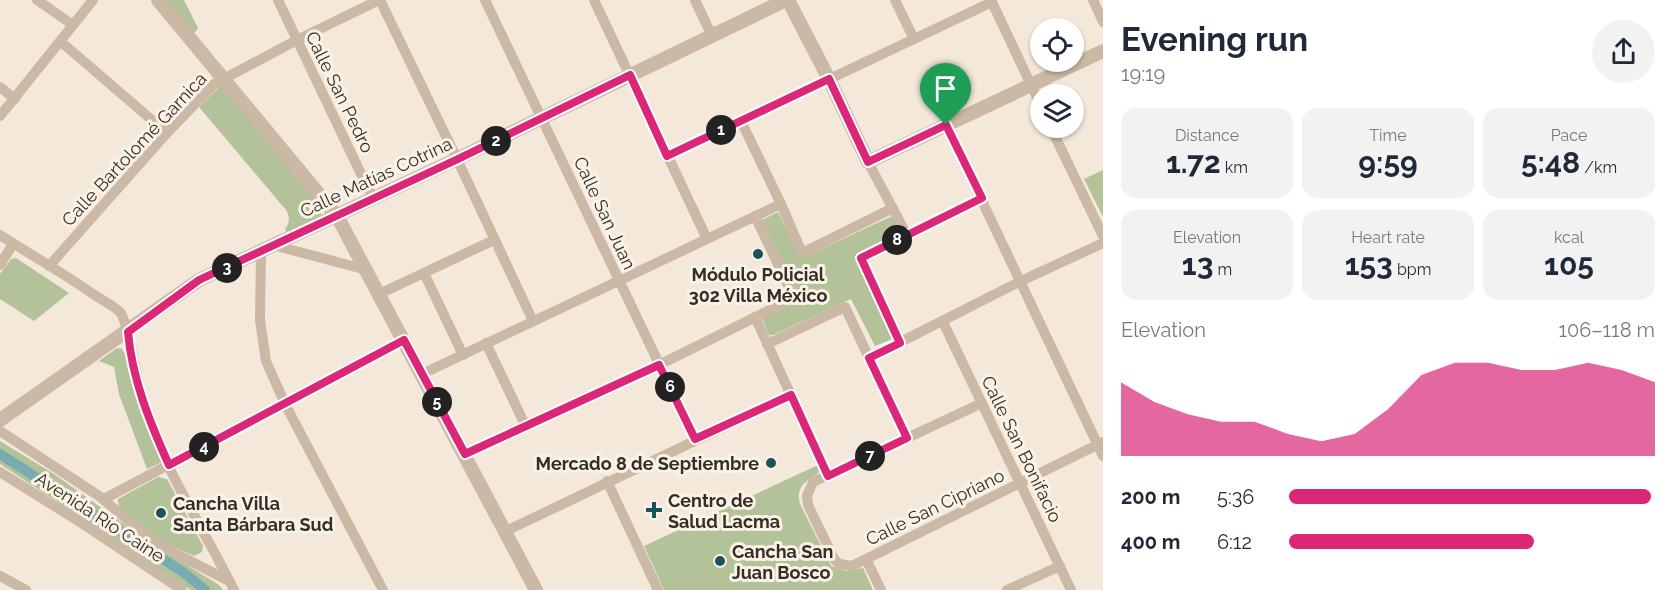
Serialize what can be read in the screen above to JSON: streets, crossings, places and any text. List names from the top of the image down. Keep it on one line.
{"streets":{"street":["Calle San Pedro","Calle Bartolomé Garnica","Calle Matías Cotrina","Calle San Juan","Calle San Bonifacio","Calle San Cipriano","Avenida Río Caine"]},"crossings":[["Calle San Pedro","Calle Bartolomé Garnica"],["Calle San Pedro","Calle Matías Cotrina"],["Calle Matías Cotrina","Calle San Juan"],["Calle San Bonifacio","Calle San Cipriano"]],"places":{"other":["Módulo Policial 302 Villa México","Mercado 8 de Septiembre","Cancha Villa Santa Bárbara Sud","Cancha San Juan Bosco"],"health":["Centro de Salud Lacma"]},"page":{"heading":["Evening run","19:19"],"stats":[["Distance","1.72 km"],["Time","9:59"],["Pace","5:48 /km"],["Elevation","13 m"],["Heart rate","153 bpm"],["kcal","105"]],"pins":["1","2","8","3","6","5","4","7"],"chart":["Elevation","106–118 m"],"list":[{"name":"200 m","note":"5:36"},{"name":"400 m","note":"6:12"}]}}
